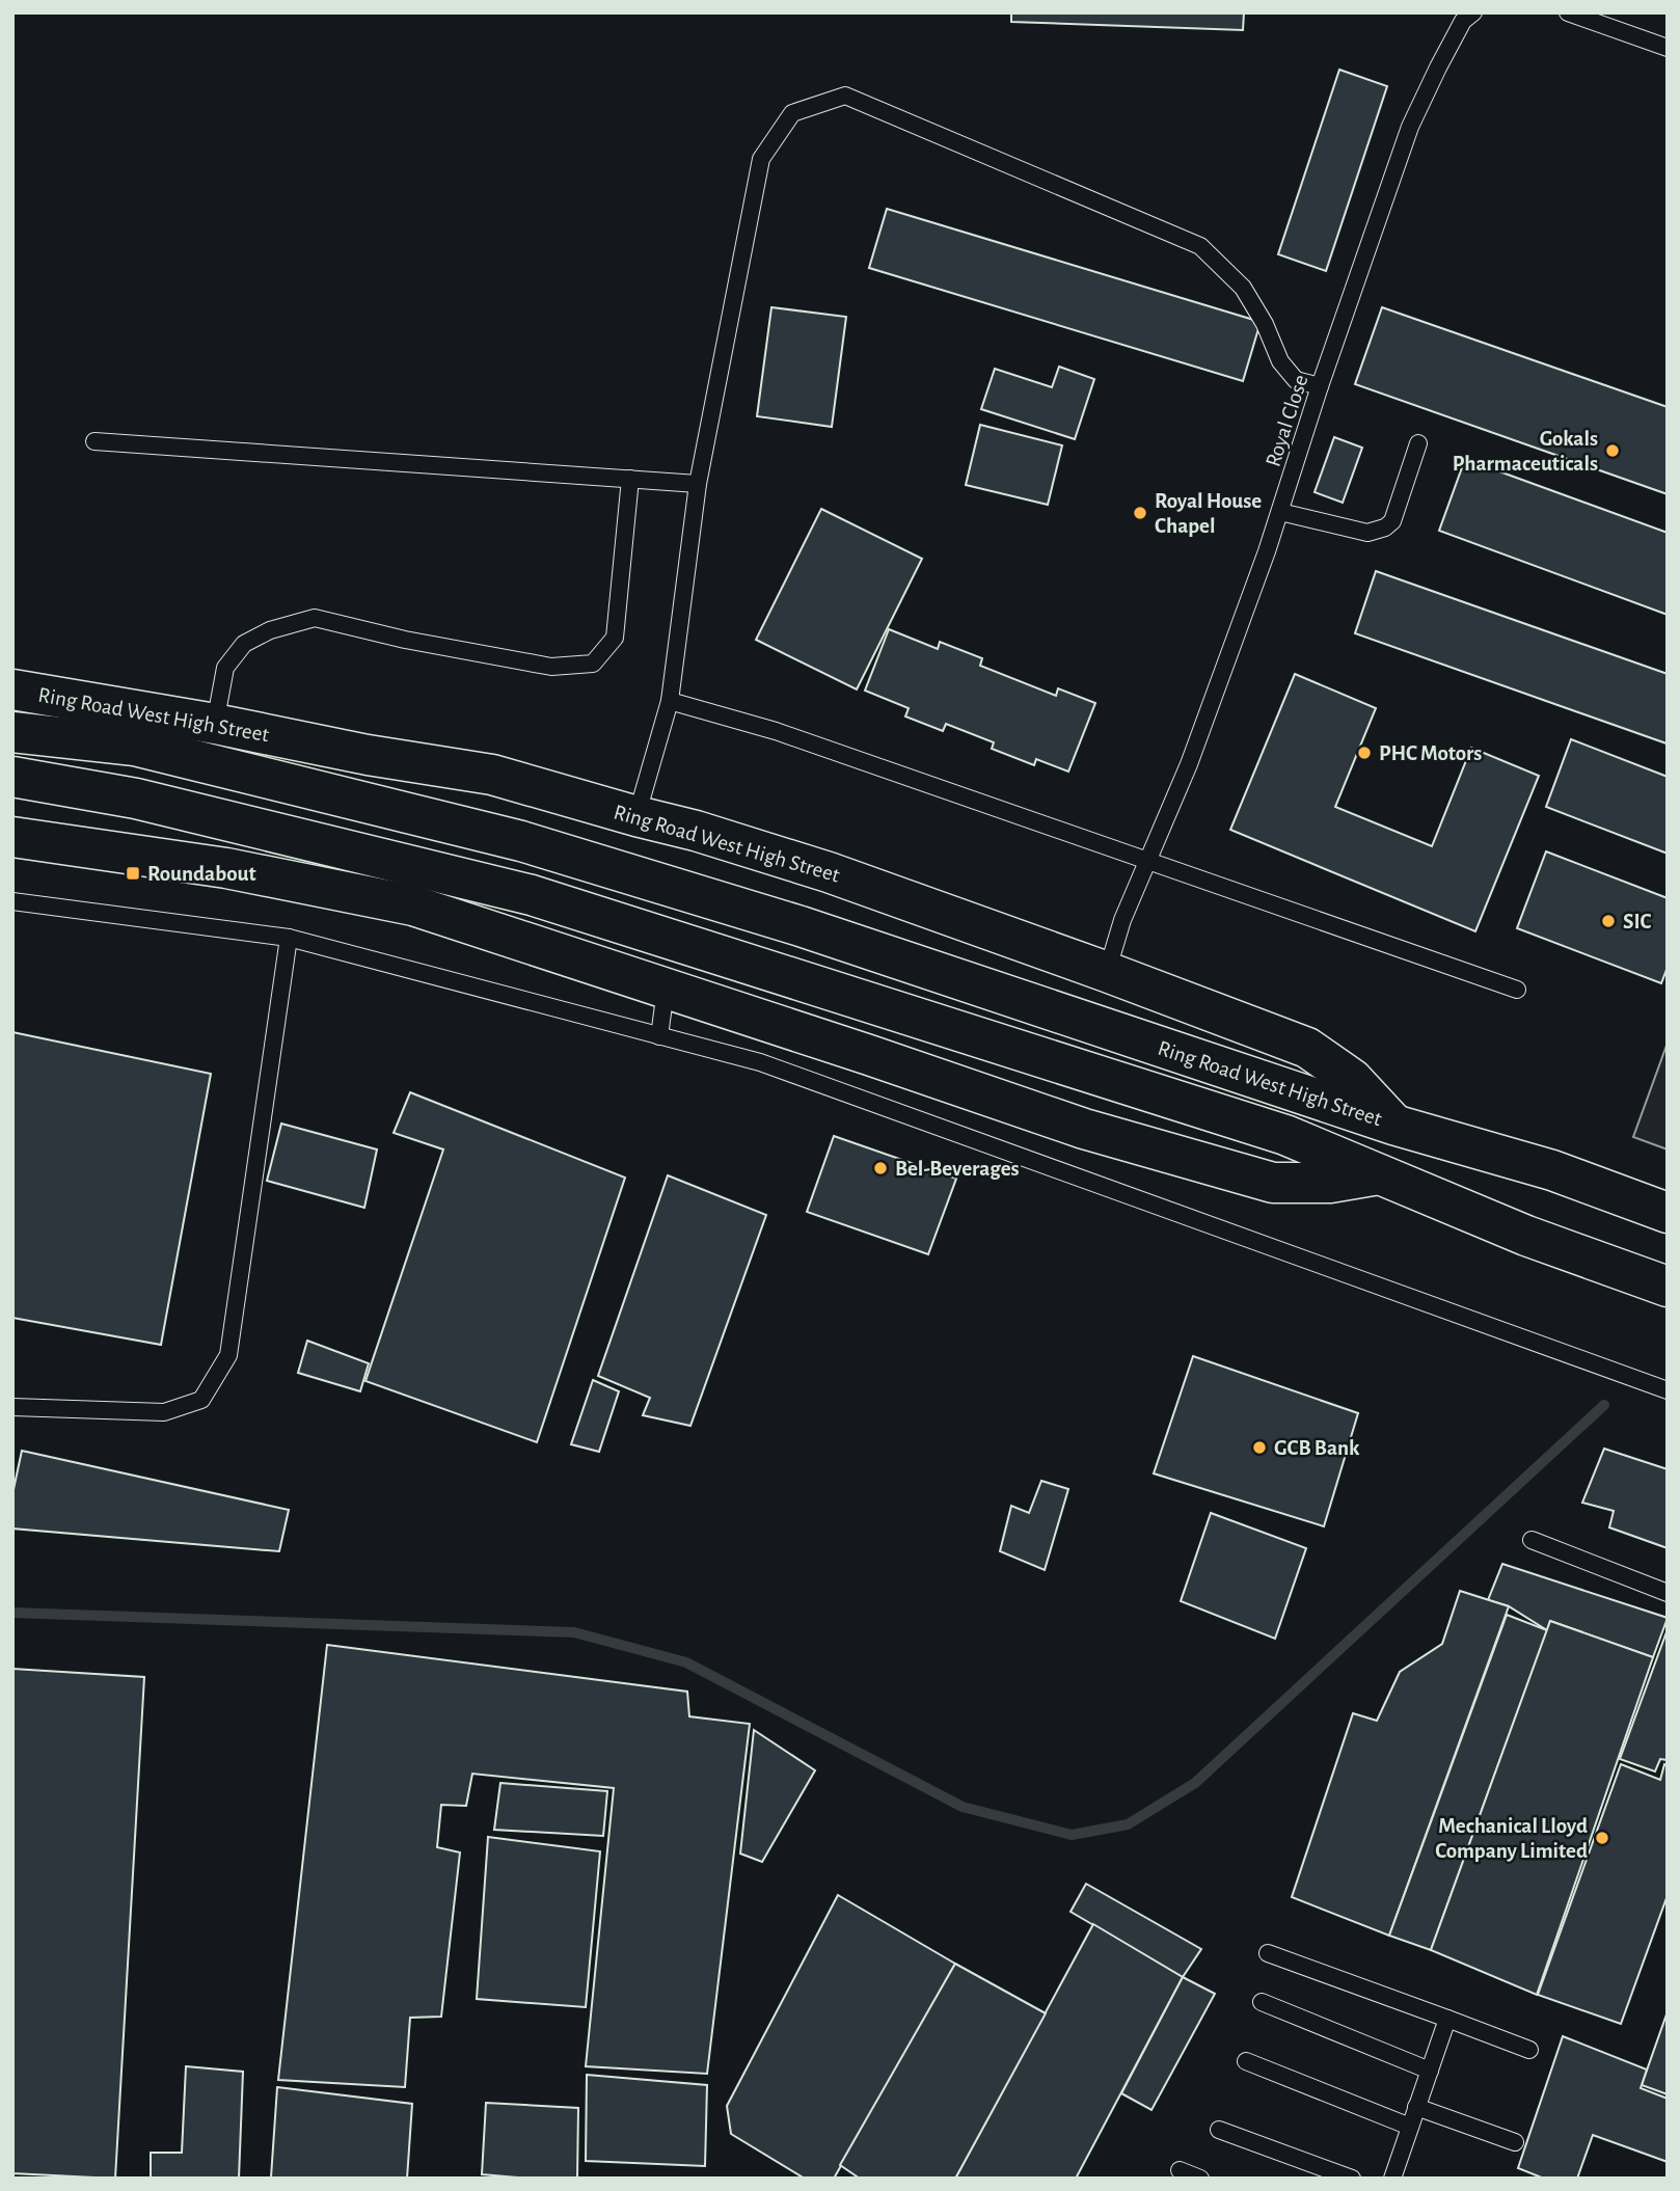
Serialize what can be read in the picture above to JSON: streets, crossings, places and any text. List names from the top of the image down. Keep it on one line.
{"streets":{"main road":["Ring Road West High Street"],"lane":["Royal Close"]},"crossings":[["Royal Close","Ring Road West High Street"]],"places":{"other":["Gokals Pharmaceuticals","Royal House Chapel","PHC Motors","SIC","Bel-Beverages","GCB Bank","Mechanical Lloyd Company Limited"],"transit":["Roundabout"]}}
